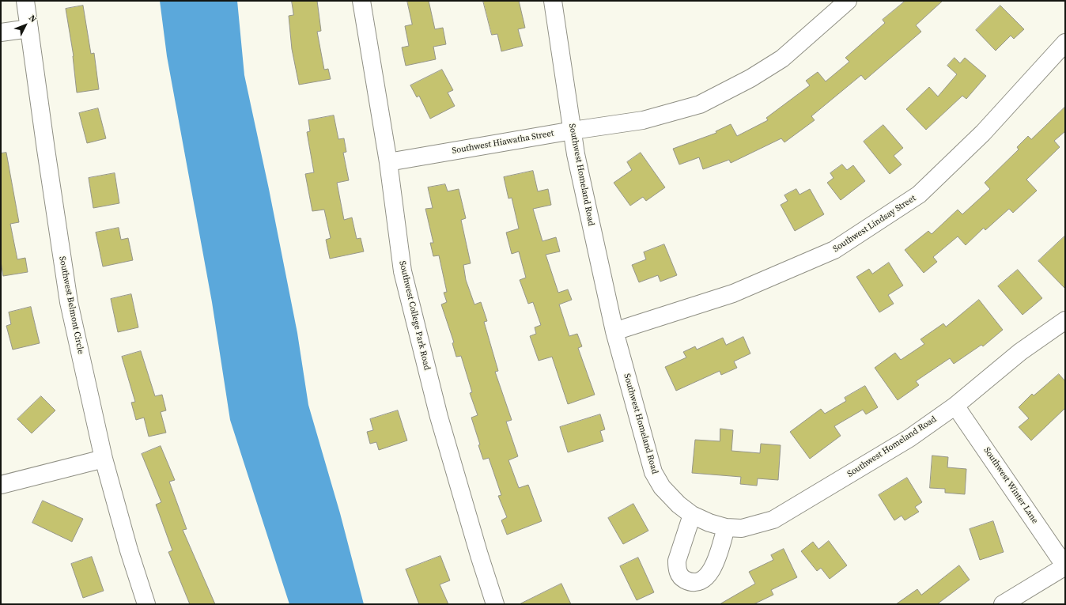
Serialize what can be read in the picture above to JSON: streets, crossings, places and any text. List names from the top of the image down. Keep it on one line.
{"streets":{"street":["Southwest Hiawatha Street","Southwest Homeland Road","Southwest Lindsay Street","Southwest Belmont Circle","Southwest College Park Road","Southwest Winter Lane"]},"crossings":[["Southwest Hiawatha Street","Southwest Homeland Road"],["Southwest Hiawatha Street","Southwest College Park Road"],["Southwest Homeland Road","Southwest Lindsay Street"],["Southwest Homeland Road","Southwest Winter Lane"]],"north":"top right"}
